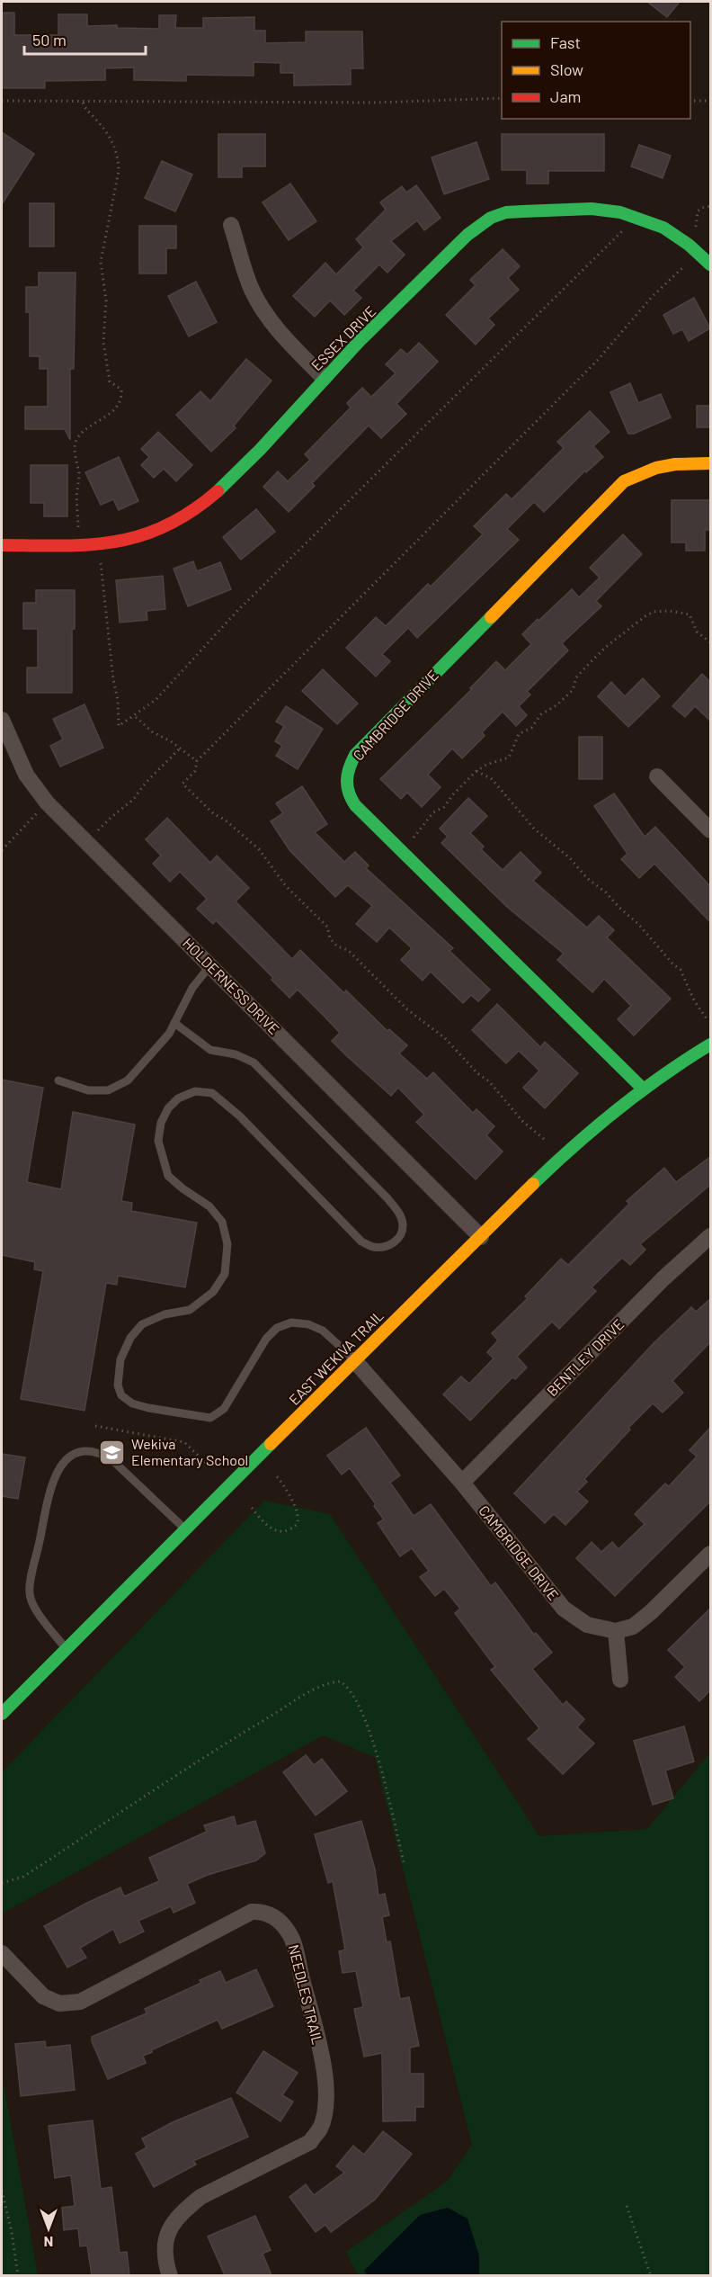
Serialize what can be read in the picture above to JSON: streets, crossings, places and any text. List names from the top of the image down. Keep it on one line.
{"streets":{"street":["ESSEX DRIVE","CAMBRIDGE DRIVE","HOLDERNESS DRIVE","EAST WEKIVA TRAIL","BENTLEY DRIVE","NEEDLES TRAIL"]},"crossings":[["CAMBRIDGE DRIVE","EAST WEKIVA TRAIL"],["CAMBRIDGE DRIVE","BENTLEY DRIVE"],["HOLDERNESS DRIVE","EAST WEKIVA TRAIL"]],"places":{"school or university":["Wekiva Elementary School"]},"legend":["Fast","Slow","Jam"],"scale_bar":"50 m","north":"bottom"}
